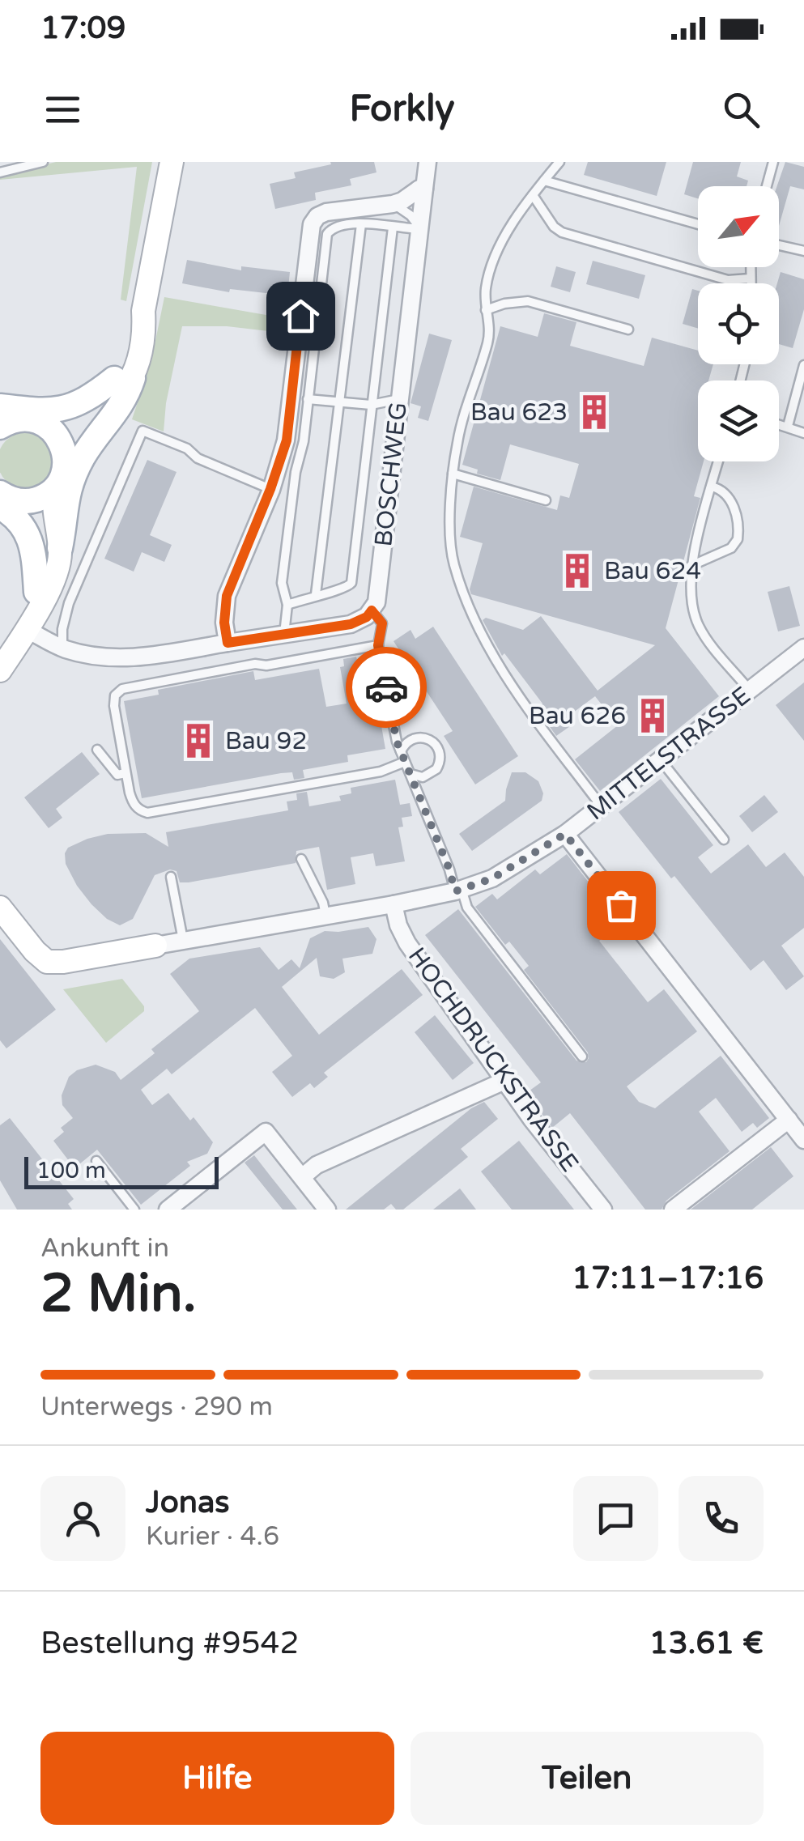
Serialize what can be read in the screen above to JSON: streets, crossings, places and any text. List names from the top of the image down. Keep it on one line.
{"streets":{"street":["BOSCHWEG","MITTELSTRASSE","HOCHDRUCKSTRASSE"]},"crossings":[["MITTELSTRASSE","HOCHDRUCKSTRASSE"]],"places":{"building":["Bau 623","Bau 624","Bau 626","Bau 92"]},"scale_bar":"100 m","north":"top right","page":{"status":"17:09","header":"Forkly","scale":"100 m","heading":["2 Min.","Ankunft in","17:11–17:16"],"panel":["Jonas","Kurier · 4.6","Bestellung #9542","13.61 €"],"bar":"Unterwegs · 290 m","buttons":["Hilfe","Teilen"]}}
